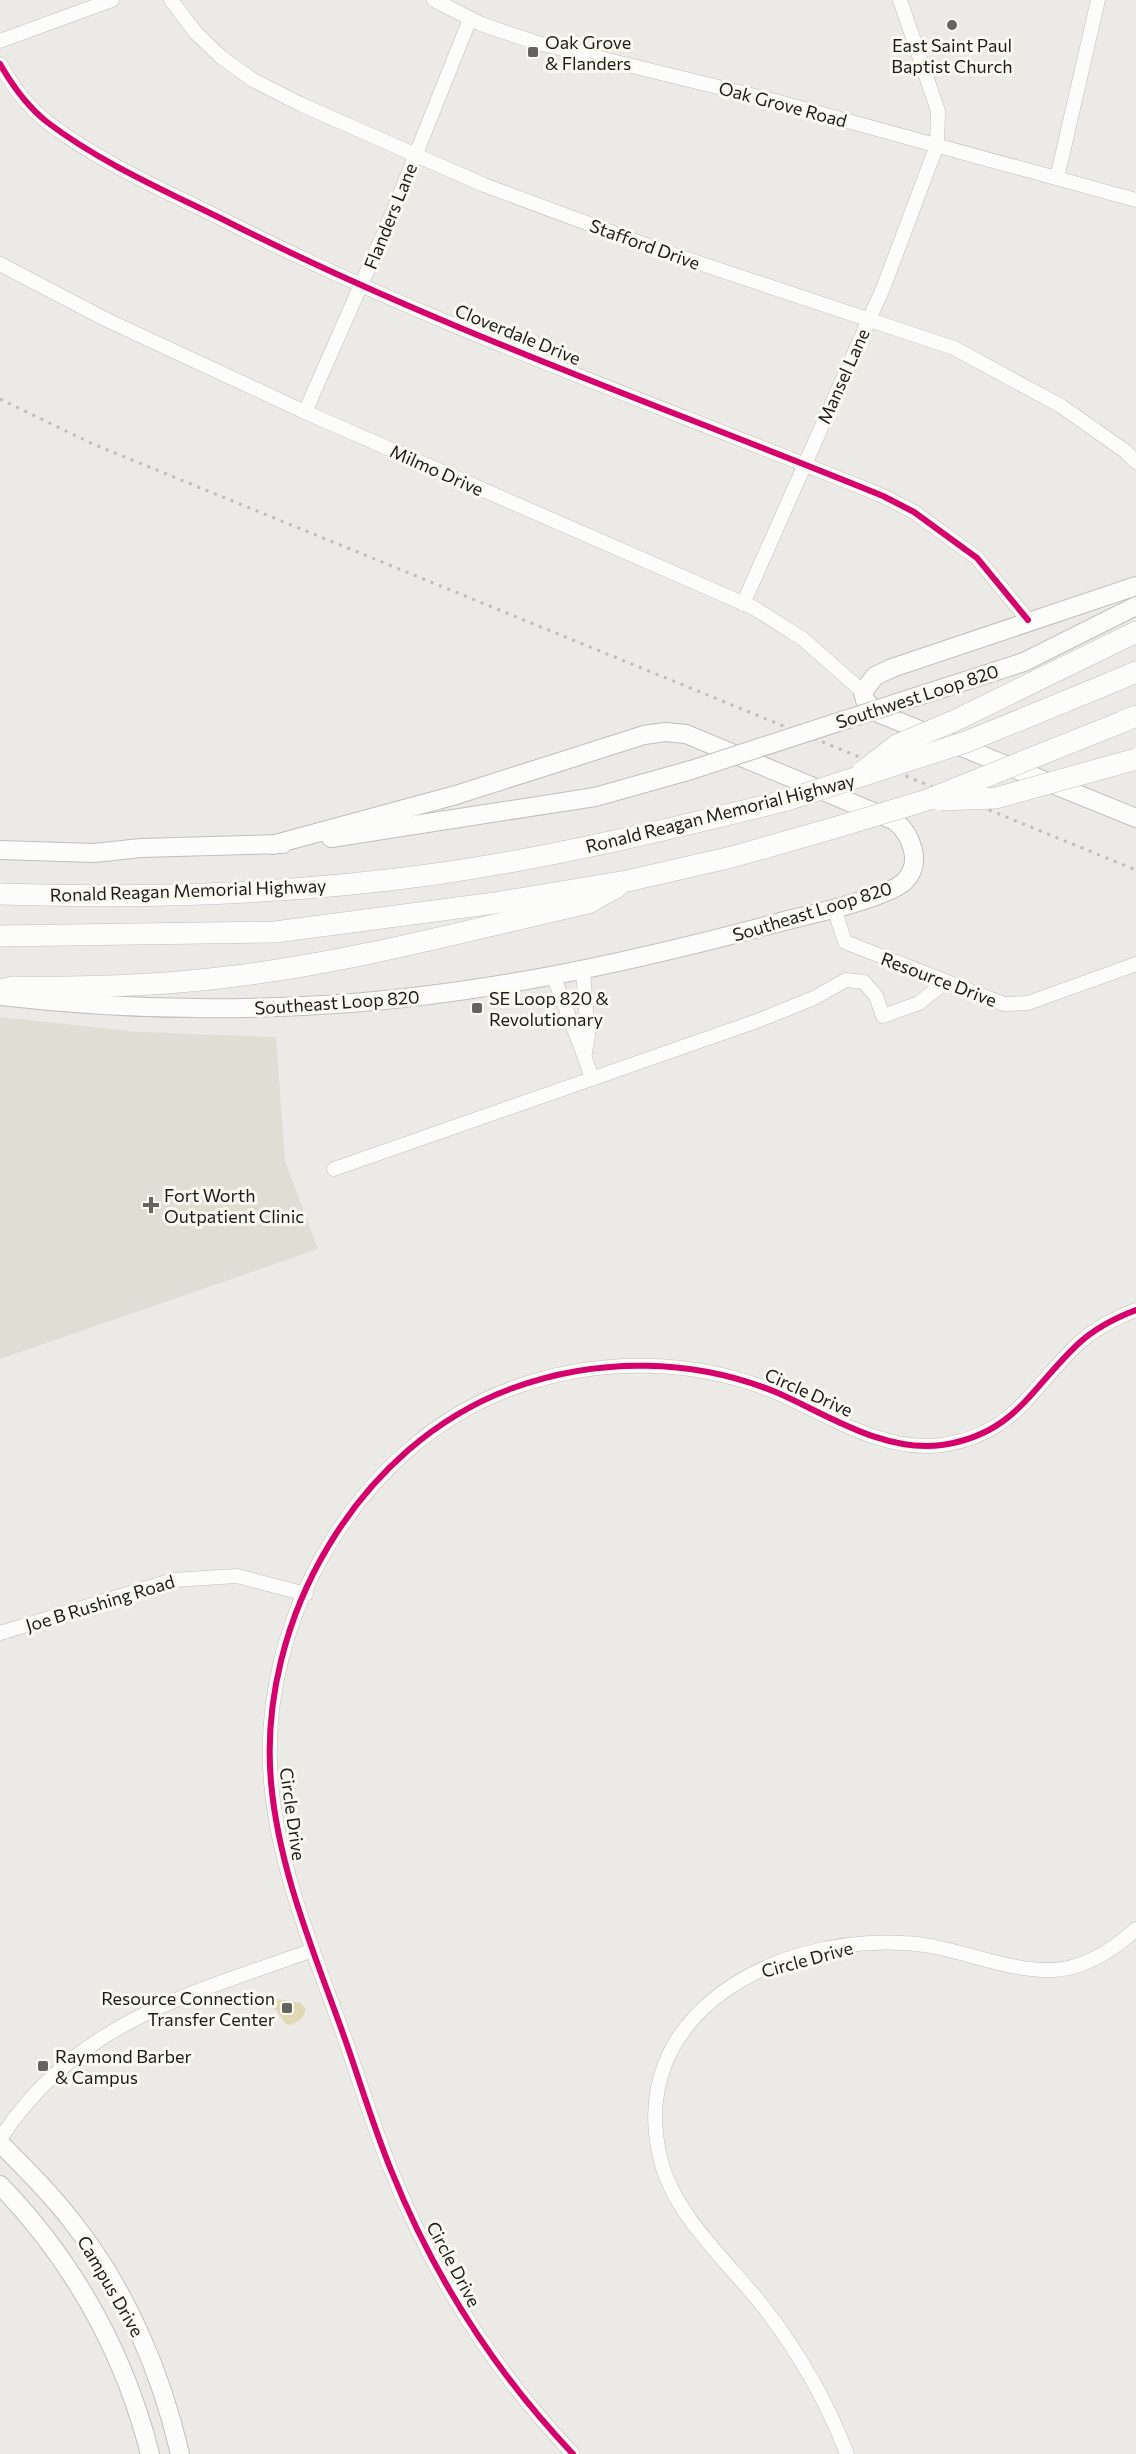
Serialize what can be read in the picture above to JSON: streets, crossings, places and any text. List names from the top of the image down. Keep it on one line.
{"streets":{"highway":["Ronald Reagan Memorial Highway"],"main road":["Southwest Loop 820","Southeast Loop 820","Campus Drive"],"street":["Oak Grove Road","Flanders Lane","Stafford Drive","Cloverdale Drive","Mansel Lane","Milmo Drive","Resource Drive","Circle Drive","Joe B Rushing Road"]},"crossings":[["Oak Grove Road","Flanders Lane"],["Oak Grove Road","Mansel Lane"],["Flanders Lane","Stafford Drive"],["Flanders Lane","Cloverdale Drive"],["Flanders Lane","Milmo Drive"],["Stafford Drive","Mansel Lane"],["Cloverdale Drive","Mansel Lane"],["Mansel Lane","Milmo Drive"],["Southwest Loop 820","Southeast Loop 820"],["Southeast Loop 820","Resource Drive"],["Circle Drive","Joe B Rushing Road"]],"places":{"other":["East Saint Paul Baptist Church"],"transit":["Oak Grove & Flanders","SE Loop 820 & Revolutionary","Resource Connection Transfer Center","Raymond Barber & Campus"],"health":["Fort Worth Outpatient Clinic"]}}
